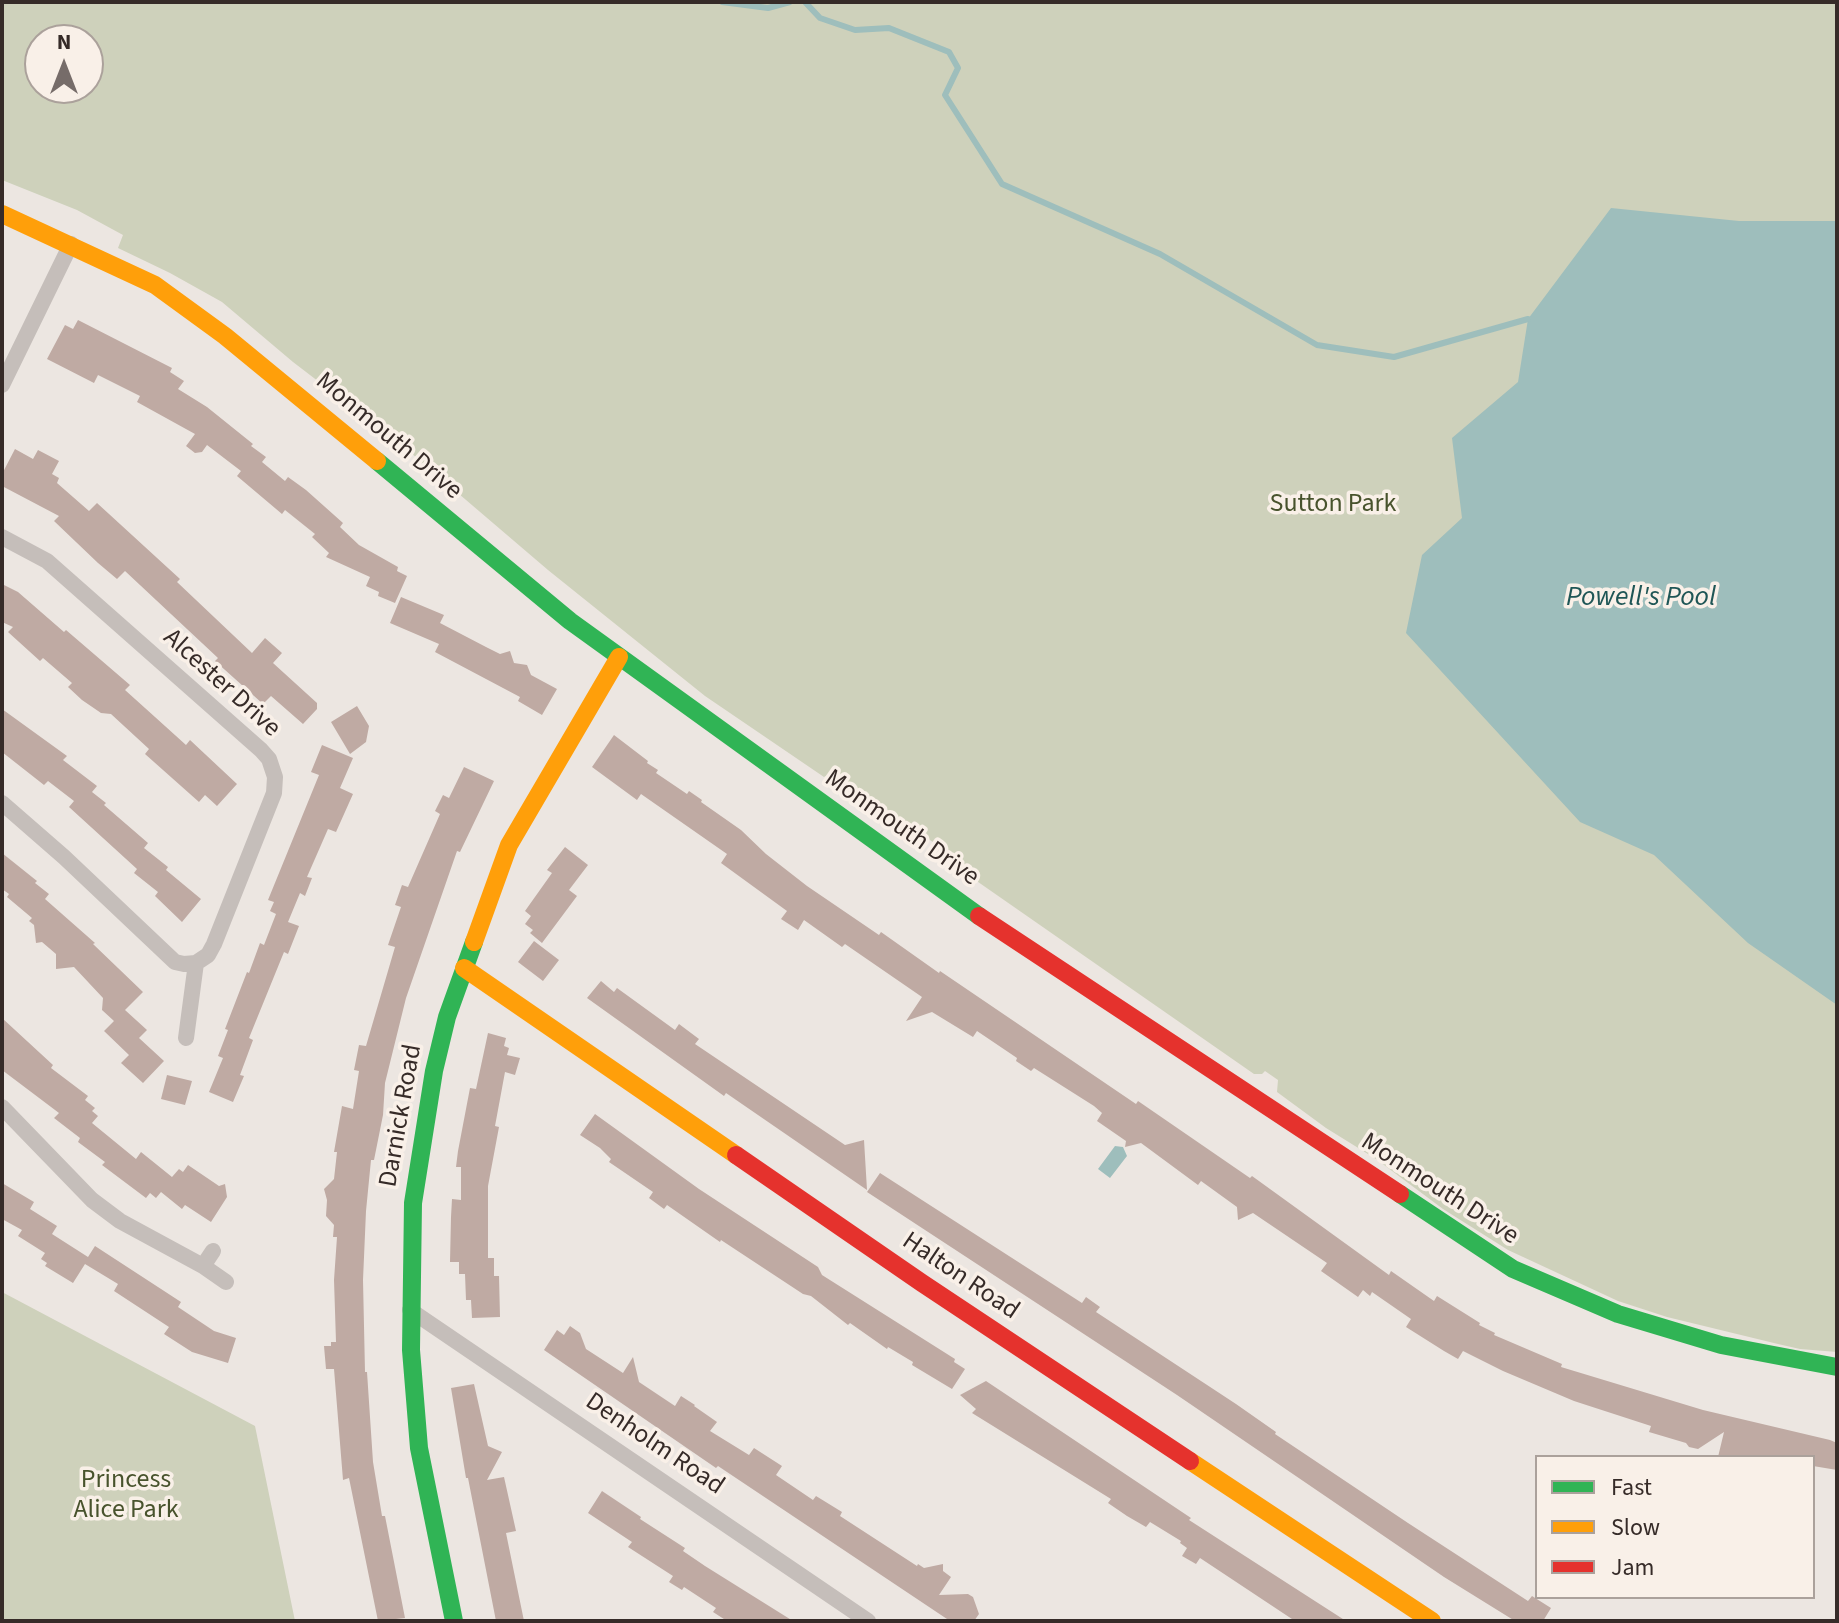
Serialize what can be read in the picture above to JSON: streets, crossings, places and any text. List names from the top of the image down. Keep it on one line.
{"streets":{"street":["Monmouth Drive","Alcester Drive","Darnick Road","Halton Road","Denholm Road"]},"crossings":[["Monmouth Drive","Darnick Road"],["Darnick Road","Halton Road"],["Darnick Road","Denholm Road"]],"water":["Powell's Pool"],"parks":["Sutton Park","Princess Alice Park"],"legend":["Fast","Slow","Jam"],"north":"top"}
